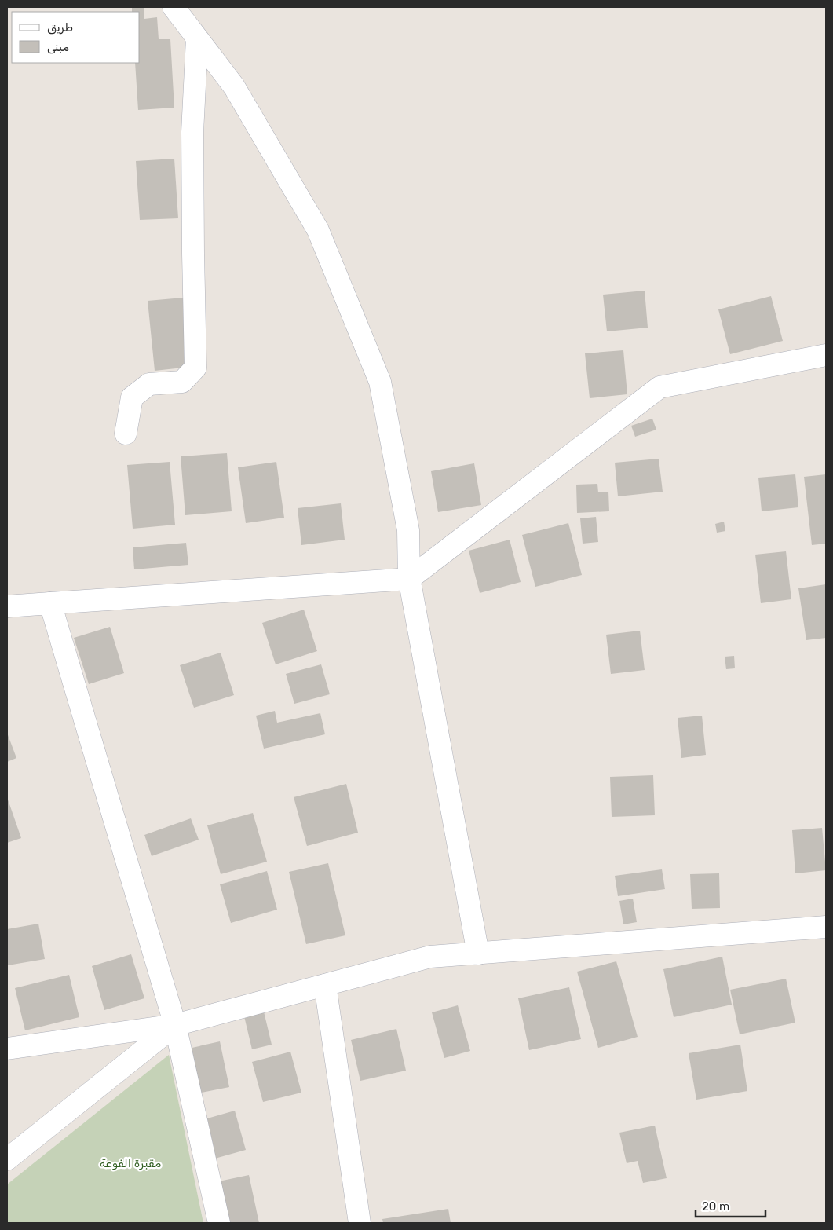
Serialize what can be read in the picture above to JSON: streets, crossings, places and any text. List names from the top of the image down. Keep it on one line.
{"parks":["مقبرة الفوعة"],"legend":["طريق","مبنى"],"scale_bar":"20 m"}
